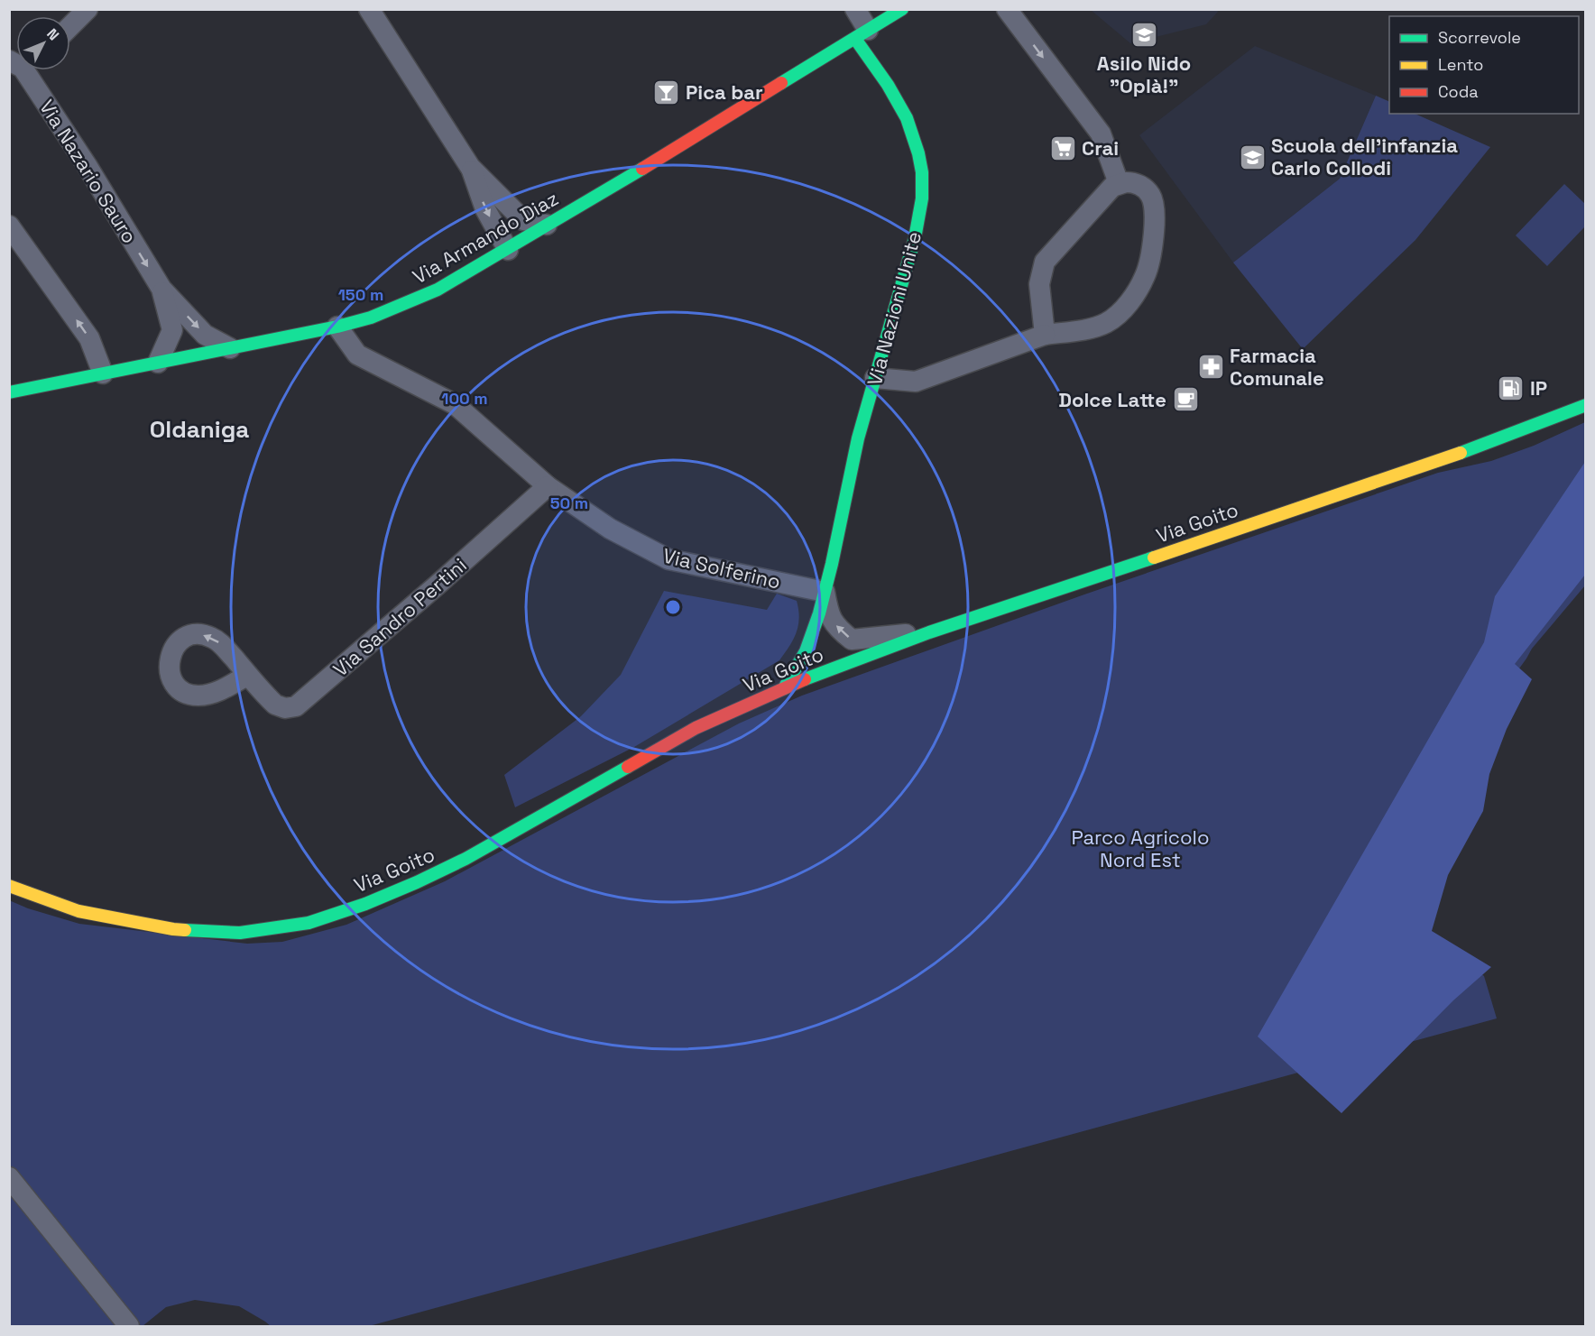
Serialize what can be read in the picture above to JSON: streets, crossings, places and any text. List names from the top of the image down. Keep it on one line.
{"streets":{"street":["Via Nazario Sauro","Via Armando Diaz","Via Nazioni Unite","Via Goito","Via Solferino","Via Sandro Pertini"]},"crossings":[["Via Nazario Sauro","Via Armando Diaz"],["Via Armando Diaz","Via Nazioni Unite"],["Via Armando Diaz","Via Solferino"],["Via Nazioni Unite","Via Goito"],["Via Nazioni Unite","Via Solferino"],["Via Solferino","Via Sandro Pertini"]],"districts":["Oldaniga"],"parks":["Parco Agricolo Nord Est"],"places":{"school or university":["Asilo Nido \"Oplà!\"","Scuola dell'infanzia Carlo Collodi"],"bar":["Pica bar"],"supermarket":["Crai"],"pharmacy":["Farmacia Comunale"],"fuel station":["IP"],"cafe":["Dolce Latte"]},"legend":["Scorrevole","Lento","Coda"],"north":"top right","rings":["150 m","100 m","50 m"]}
